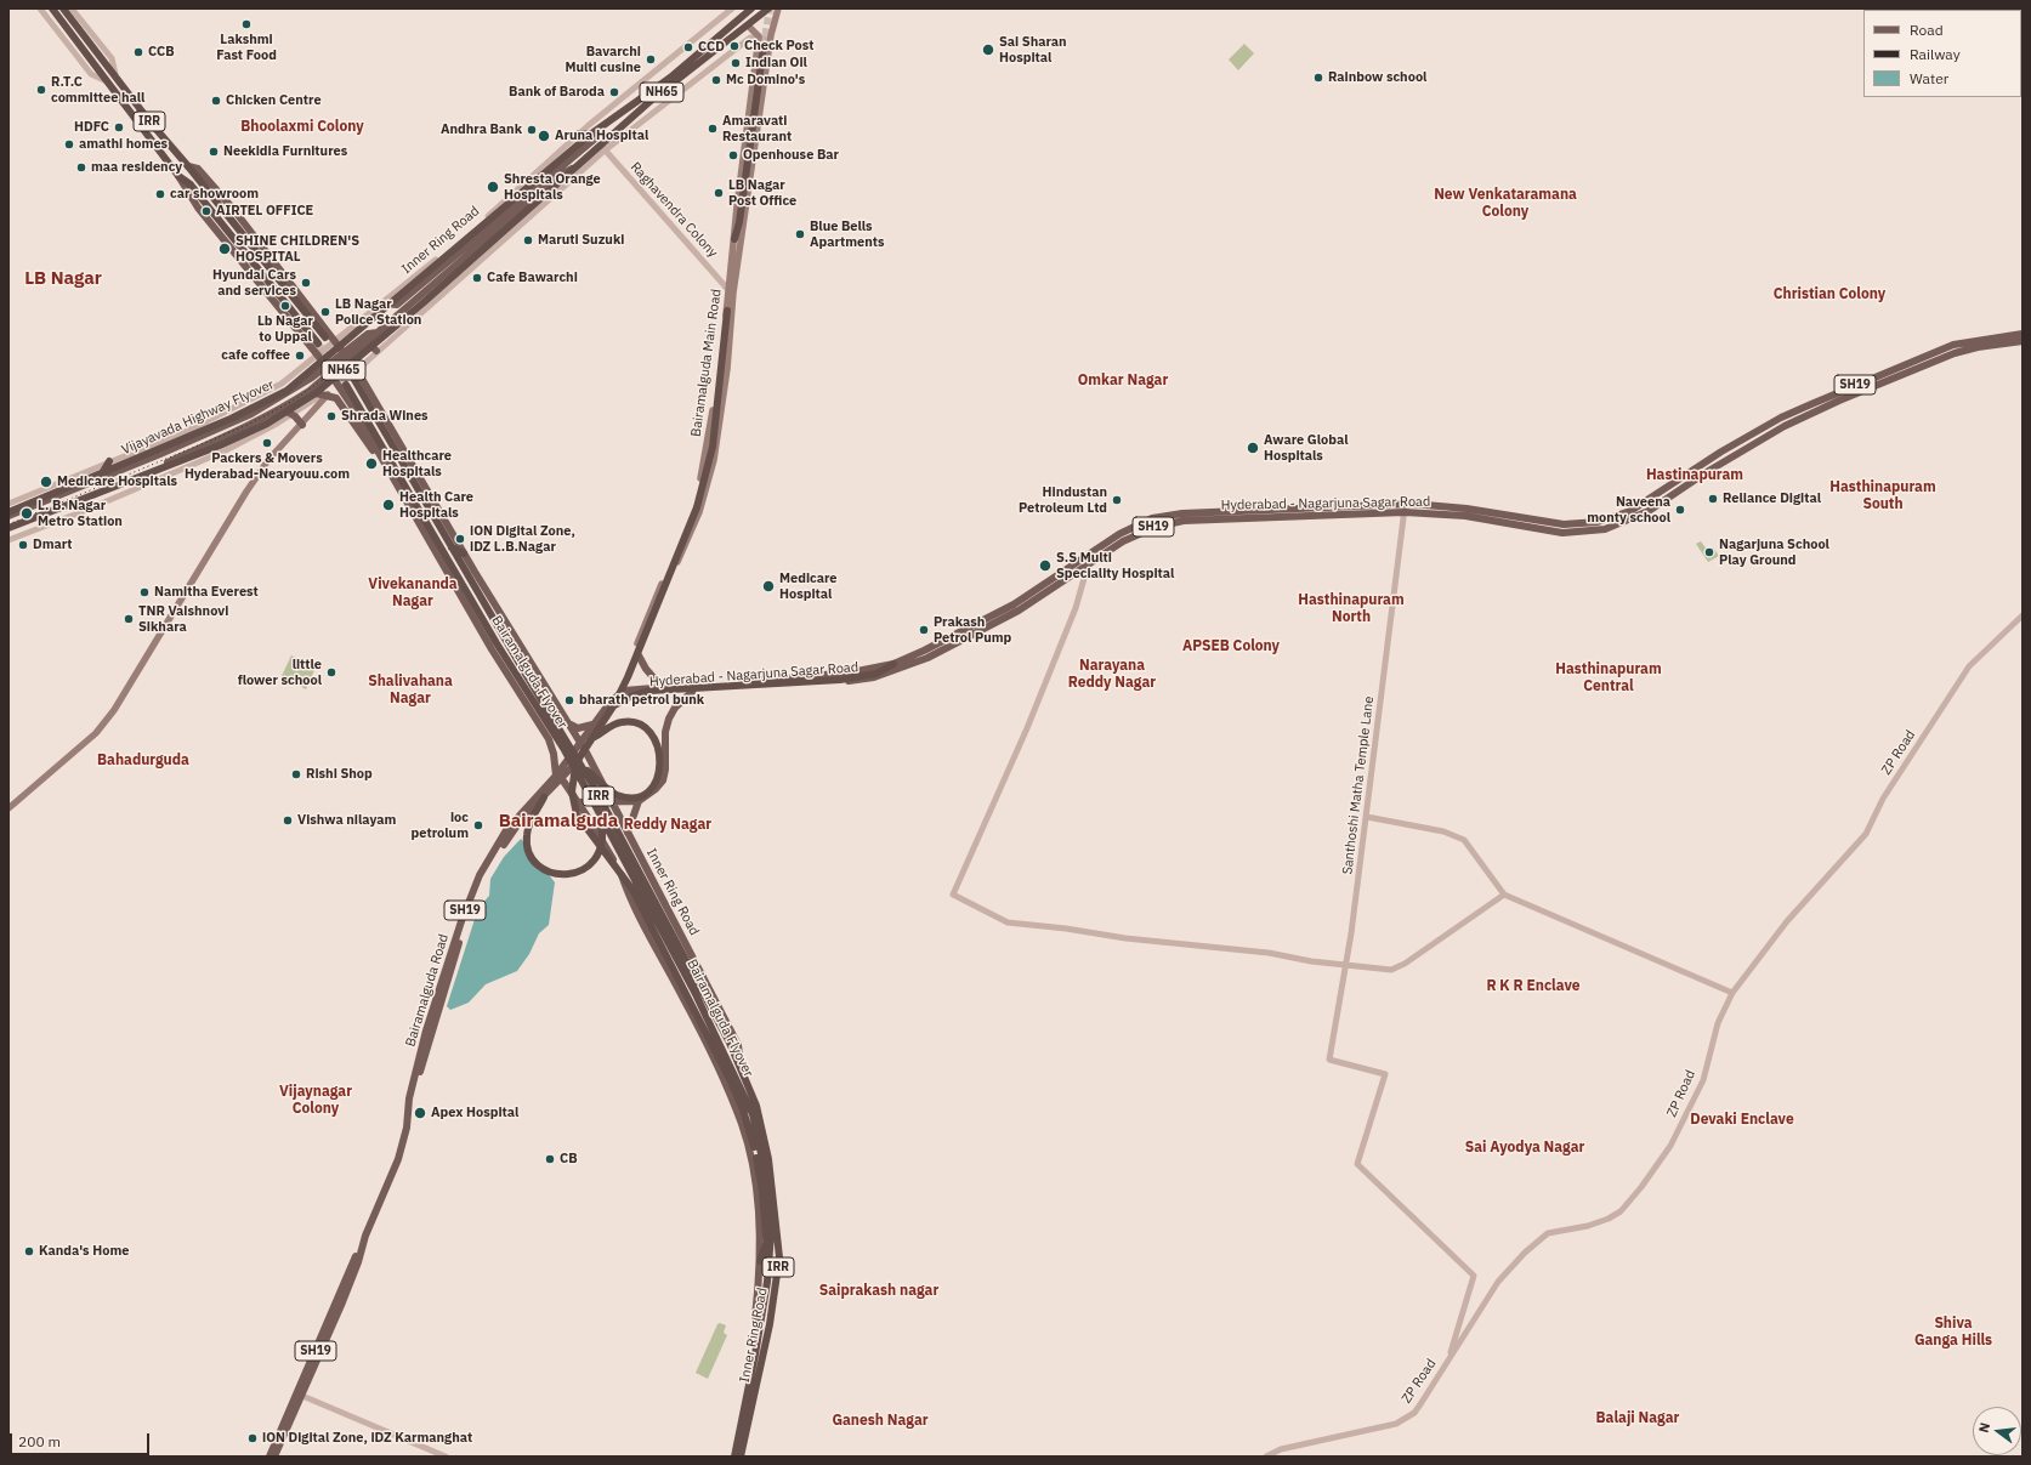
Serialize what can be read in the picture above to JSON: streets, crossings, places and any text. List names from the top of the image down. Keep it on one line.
{"streets":{"highway":["NH65","IRR","Inner Ring Road","Vijayavada Highway Flyover","Bairamalguda Flyover"],"main road":["Bairamalguda Main Road","SH19","Hyderabad - Nagarjuna Sagar Road","Bairamalguda Road"],"street":["Raghavendra Colony","ZP Road","Santhoshi Matha Temple Lane"]},"crossings":[["NH65","IRR"],["NH65","Raghavendra Colony"],["NH65","Inner Ring Road"],["NH65","Vijayavada Highway Flyover"],["IRR","Inner Ring Road"],["IRR","Bairamalguda Flyover"],["Raghavendra Colony","Bairamalguda Main Road"],["Inner Ring Road","Bairamalguda Main Road"],["Inner Ring Road","SH19"],["Inner Ring Road","Bairamalguda Flyover"],["Inner Ring Road","Bairamalguda Road"],["Bairamalguda Main Road","SH19"],["Bairamalguda Main Road","Hyderabad - Nagarjuna Sagar Road"],["Bairamalguda Main Road","Bairamalguda Road"],["SH19","Hyderabad - Nagarjuna Sagar Road"],["SH19","Bairamalguda Road"],["Hyderabad - Nagarjuna Sagar Road","Santhoshi Matha Temple Lane"],["ZP Road","Santhoshi Matha Temple Lane"]],"districts":["Bhoolaxmi Colony","New Venkataramana Colony","LB Nagar","Christian Colony","Omkar Nagar","Hastinapuram","Hasthinapuram South","Vivekananda Nagar","Hasthinapuram North","APSEB Colony","Narayana Reddy Nagar","Hasthinapuram Central","Shalivahana Nagar","Bahadurguda","Bairamalguda","Reddy Nagar","R K R Enclave","Vijaynagar Colony","Devaki Enclave","Sai Ayodya Nagar","Saiprakash nagar","Shiva Ganga Hills","Balaji Nagar","Ganesh Nagar"],"places":["Lakshmi Fast Food","Check Post","CCD","Sai Sharan Hospital","CCB","Bavarchi Multi cusine","Indian Oil","Rainbow school","Mc Domino's","R.T.C committee hall","Bank of Baroda","Chicken Centre","HDFC","Amaravati Restaurant","Andhra Bank","Aruna Hospital","amathi homes","Neekidia Furnitures","Openhouse Bar","maa residency","Shresta Orange Hospitals","LB Nagar Post Office","car showroom","AIRTEL OFFICE","Blue Bells Apartments","Maruti Suzuki","SHINE CHILDREN'S HOSPITAL","Cafe Bawarchi","Hyundai Cars and services","Lb Nagar to Uppal","LB Nagar Police Station","cafe coffee","Shrada Wines","Packers & Movers Hyderabad-Nearyouu.com","Aware Global Hospitals","Healthcare Hospitals","Medicare Hospitals","Reliance Digital","Hindustan Petroleum Ltd","Health Care Hospitals","Naveena monty school","L. B. Nagar Metro Station","iON Digital Zone, iDZ L.B.Nagar","Dmart","Nagarjuna School Play Ground","S.S Multi Speciality Hospital","Medicare Hospital","Namitha Everest","TNR Vaishnovi Sikhara","Prakash Petrol Pump","little flower school","bharath petrol bunk","Rishi Shop","Vishwa nilayam","ioc petrolum","Apex Hospital","CB","Kanda's Home","iON Digital Zone, iDZ Karmanghat"],"legend":["Road","Railway","Water"],"scale_bar":"200 m","north":"left"}
